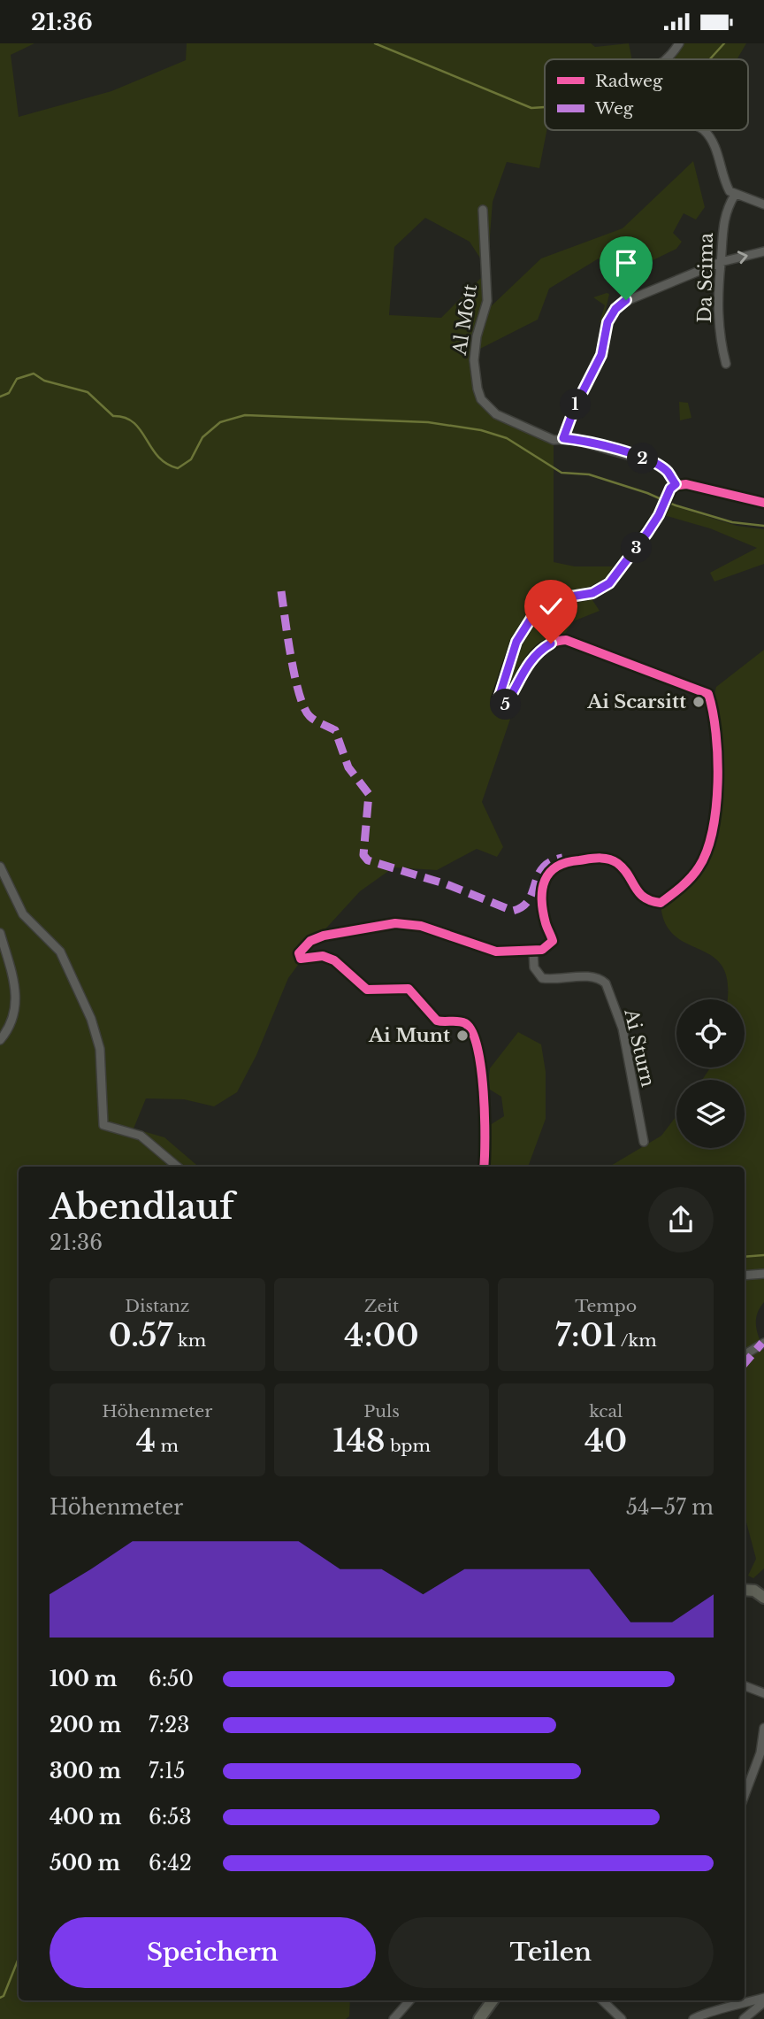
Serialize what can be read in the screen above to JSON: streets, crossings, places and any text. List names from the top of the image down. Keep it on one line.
{"streets":{"street":["Da Scima","Al Mòtt","Ai Sturn"]},"places":["Ai Scarsitt","Ai Munt"],"legend":["Radweg","Weg"],"page":{"status":"21:36","pins":["1","2","3","5"],"heading":["Abendlauf","21:36"],"stats":[["Distanz","0.57 km"],["Zeit","4:00"],["Tempo","7:01 /km"],["Höhenmeter","4 m"],["Puls","148 bpm"],["kcal","40"]],"chart":["Höhenmeter","54–57 m"],"list":[{"name":"100 m","note":"6:50"},{"name":"200 m","note":"7:23"},{"name":"300 m","note":"7:15"},{"name":"400 m","note":"6:53"},{"name":"500 m","note":"6:42"}],"buttons":["Speichern","Teilen"]}}
